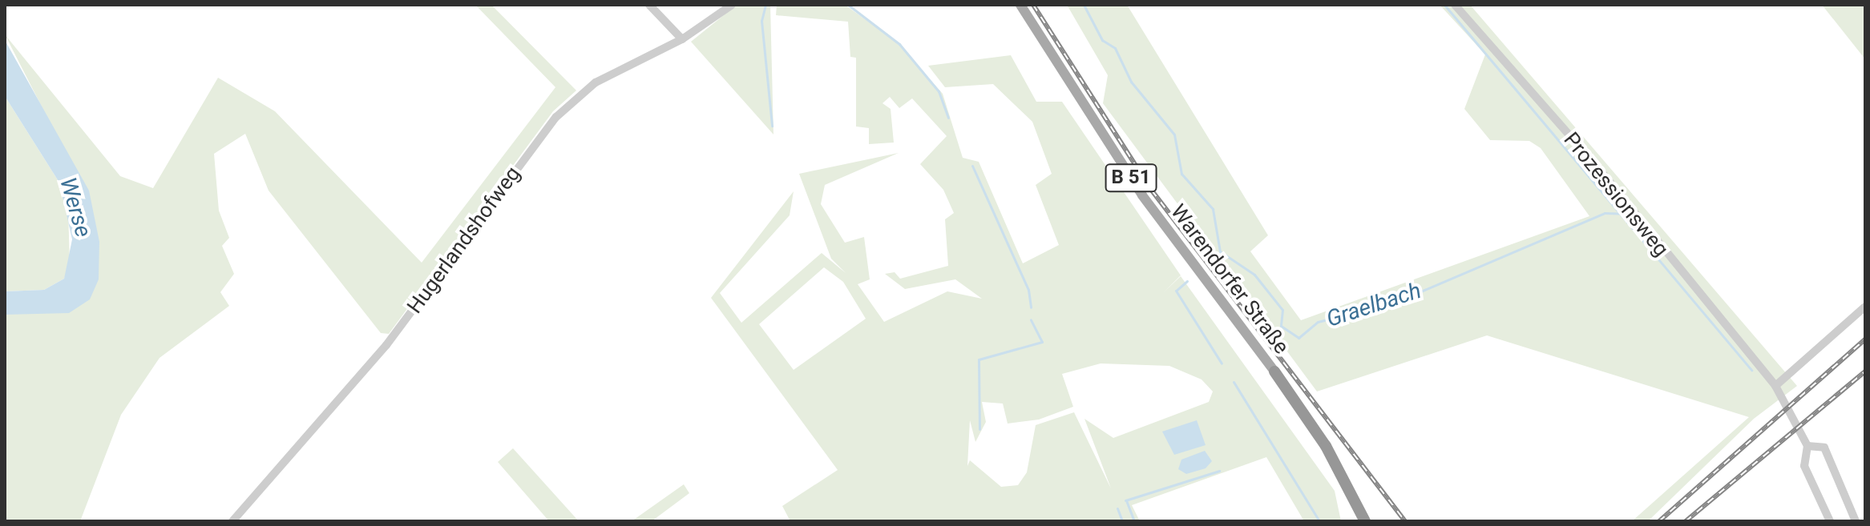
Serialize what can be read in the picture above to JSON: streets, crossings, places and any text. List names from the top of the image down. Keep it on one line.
{"streets":{"highway":["B 51","Warendorfer Straße"],"street":["Prozessionsweg","Hugerlandshofweg"]},"water":["Werse","Graelbach"]}
